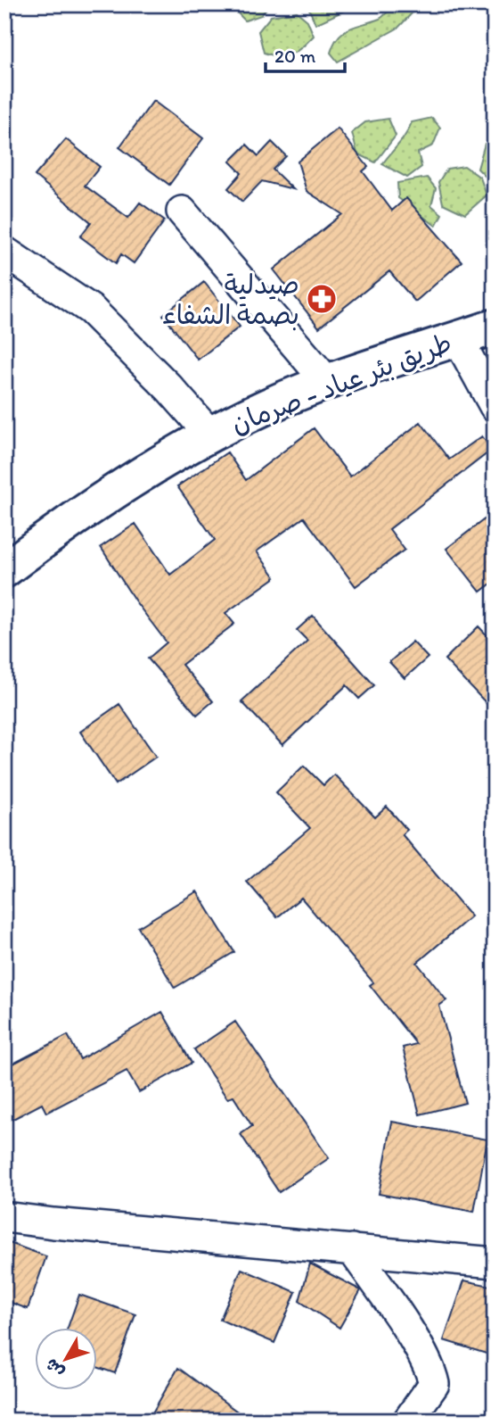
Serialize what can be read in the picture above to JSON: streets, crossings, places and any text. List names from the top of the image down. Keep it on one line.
{"streets":{"highway":["طريق بئر عياد - صرمان"]},"places":{"pharmacy":["صيدلية بصمة الشفاء"]},"scale_bar":"20 m","north":"bottom left"}
